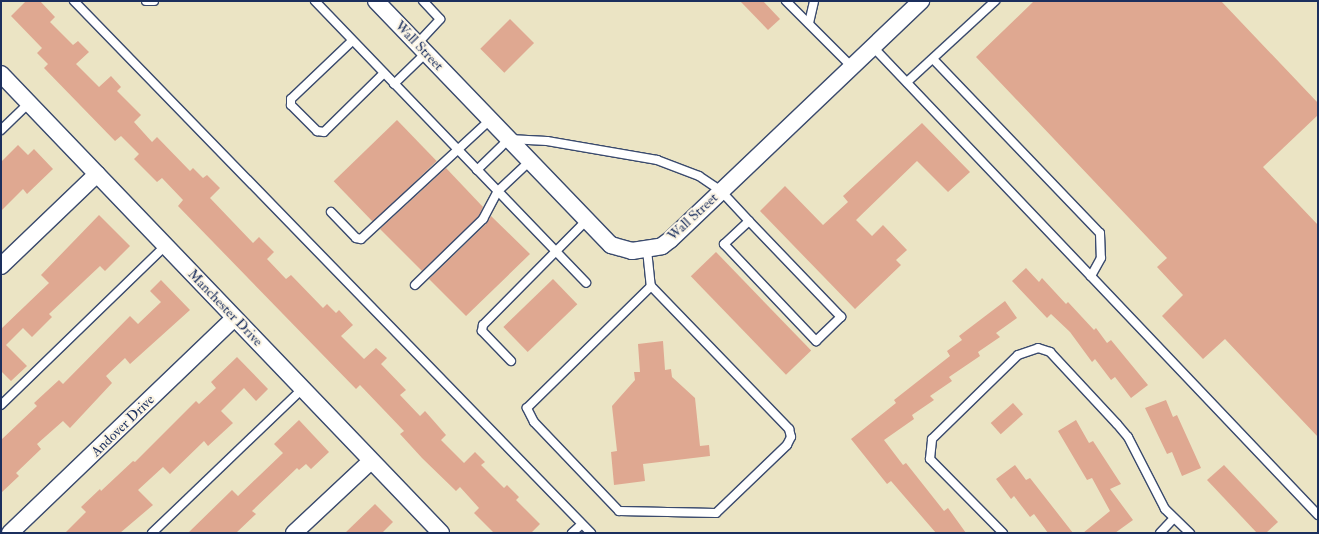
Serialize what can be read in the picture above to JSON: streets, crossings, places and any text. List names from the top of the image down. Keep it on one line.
{"streets":{"street":["Wall Street","Manchester Drive","Andover Drive"]},"crossings":[["Manchester Drive","Andover Drive"]]}
